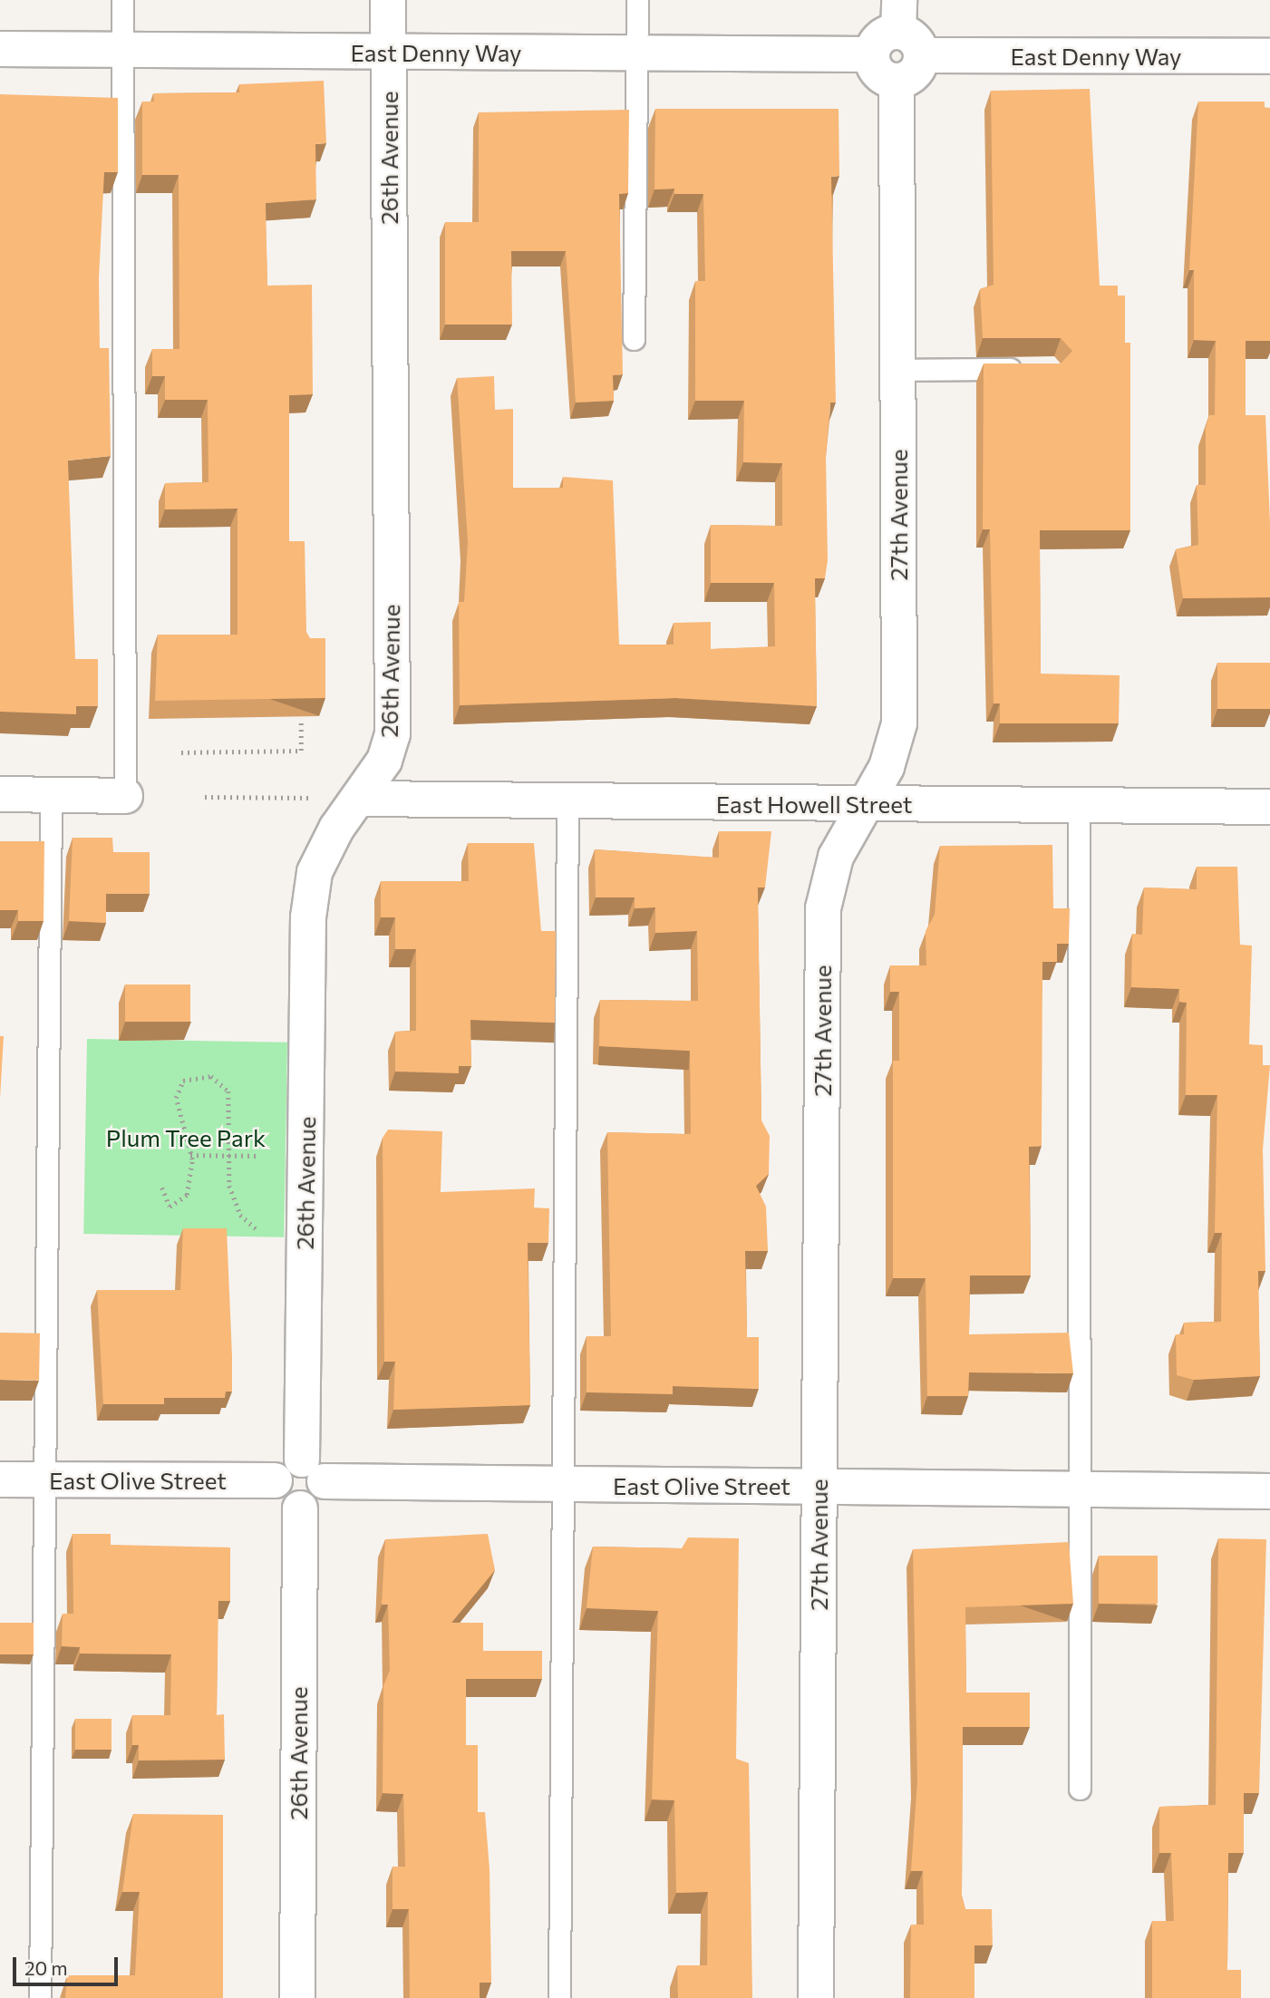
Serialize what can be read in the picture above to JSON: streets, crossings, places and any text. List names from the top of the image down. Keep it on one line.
{"streets":{"street":["East Denny Way","26th Avenue","27th Avenue","East Howell Street","East Olive Street"]},"crossings":[["East Denny Way","26th Avenue"],["26th Avenue","East Howell Street"],["26th Avenue","East Olive Street"],["27th Avenue","East Howell Street"],["27th Avenue","East Olive Street"]],"parks":["Plum Tree Park"],"scale_bar":"20 m"}
